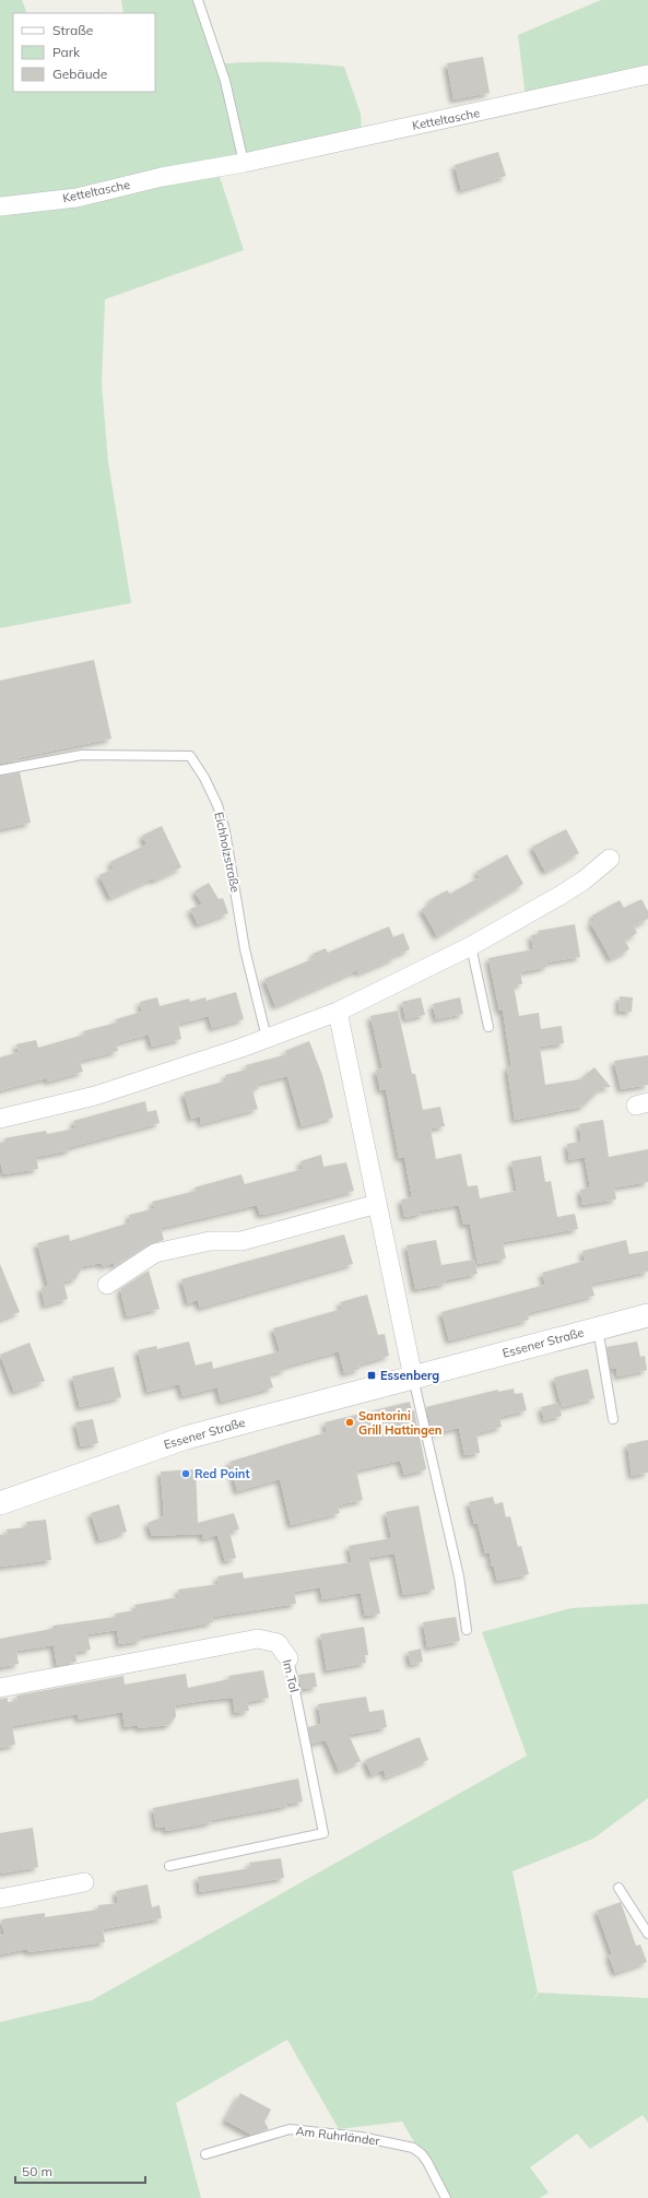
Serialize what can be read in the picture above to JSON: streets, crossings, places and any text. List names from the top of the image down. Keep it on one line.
{"streets":{"street":["Ketteltasche","Essener Straße","Im Tal"],"lane":["Eichholzstraße","Am Ruhrländer"]},"places":{"transit":["Essenberg"],"other":["Santorini Grill Hattingen","Red Point"]},"legend":["Straße","Park","Gebäude"],"scale_bar":"50 m"}
